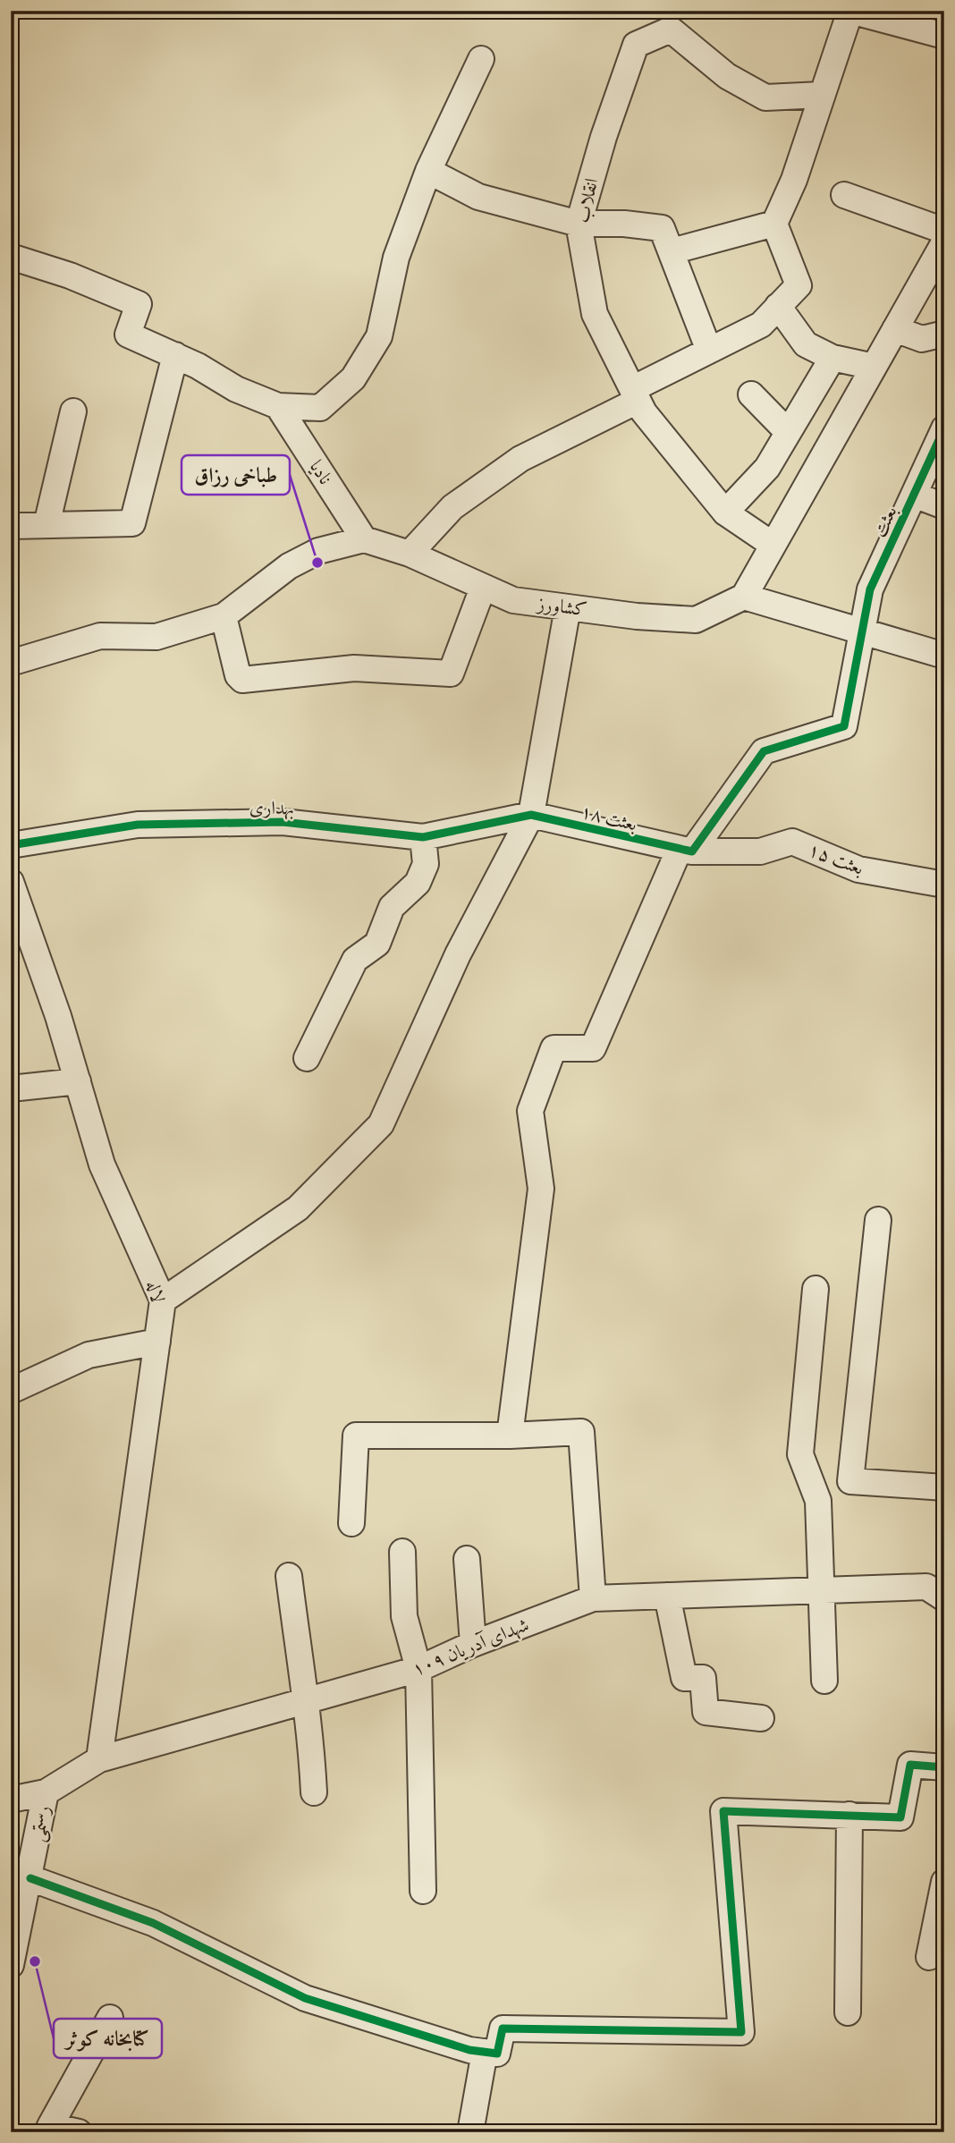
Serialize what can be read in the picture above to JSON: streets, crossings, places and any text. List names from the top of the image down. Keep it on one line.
{"streets":{"street":["انقلاب","نادیا","بعثت","کشاورز","بهداری","بعثت ۱۸","بعثت ۱۵","لاله","شهدای آدریان ۱۰۹","رستمی"]},"crossings":[["نادیا","کشاورز"],["بعثت","بعثت ۱۸"],["بعثت","بعثت ۱۵"],["بهداری","بعثت ۱۸"],["بعثت ۱۸","بعثت ۱۵"],["لاله","شهدای آدریان ۱۰۹"],["شهدای آدریان ۱۰۹","رستمی"]],"places":["طباخی رزاق","کتابخانه کوثر"]}
